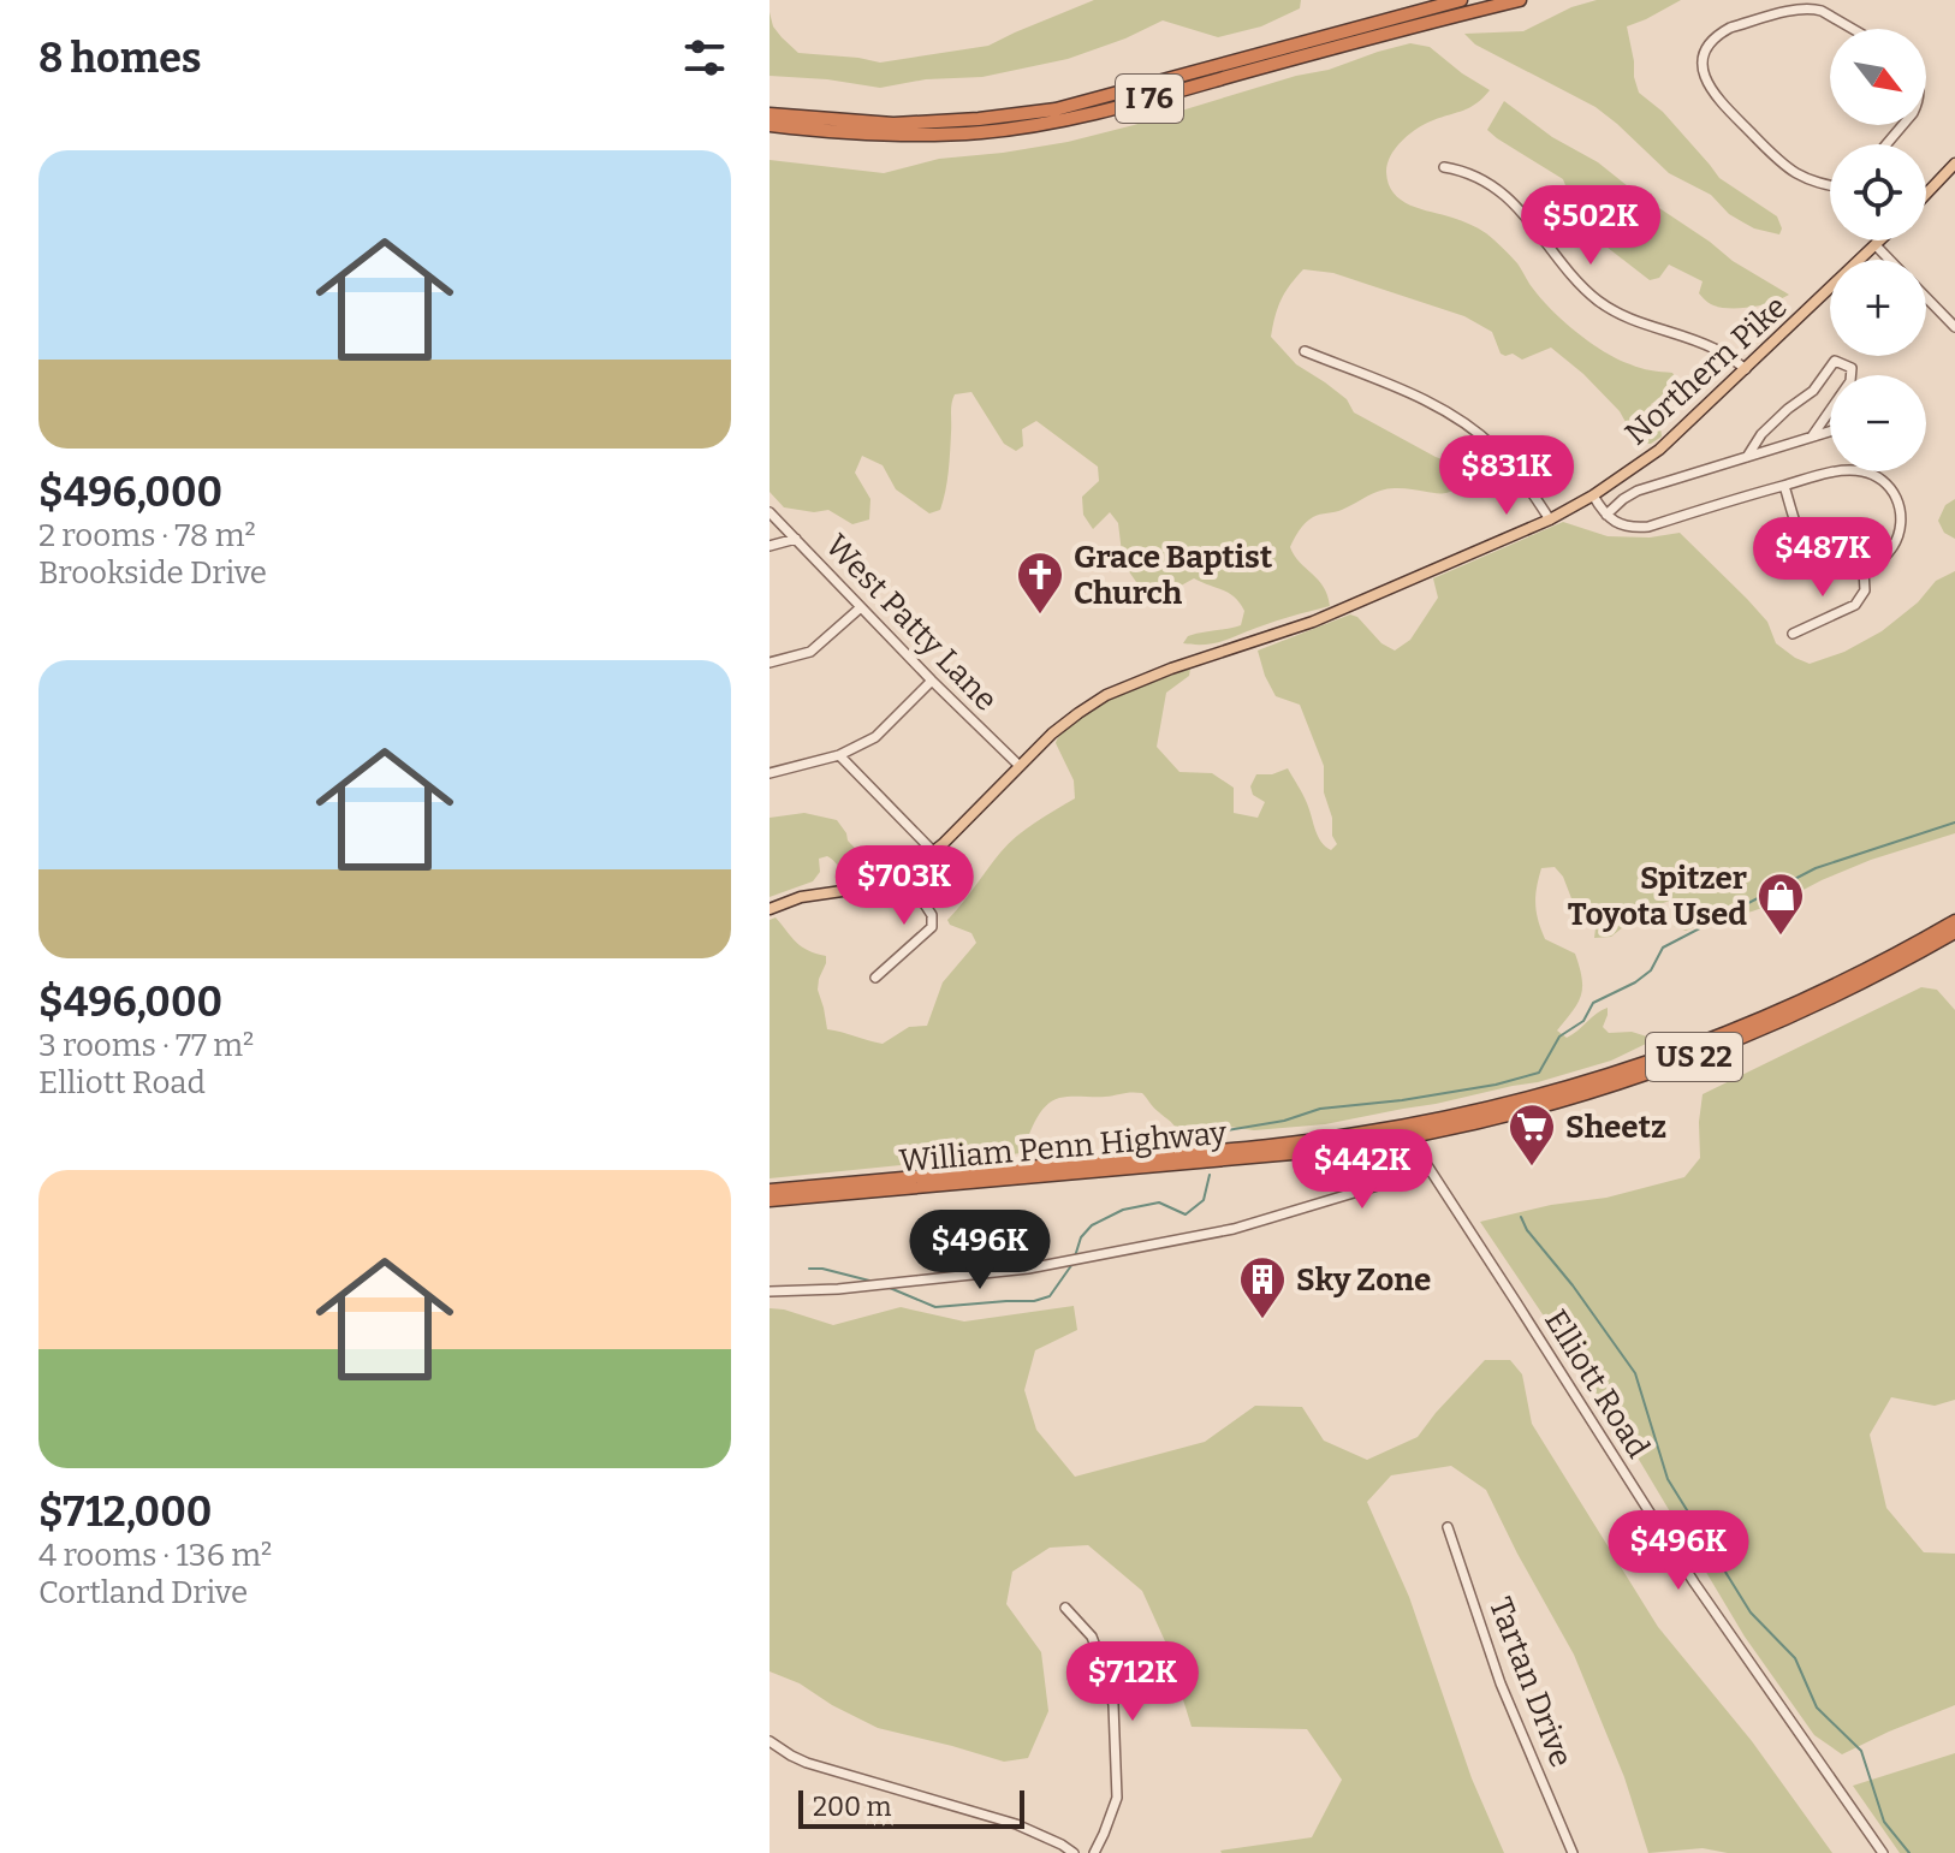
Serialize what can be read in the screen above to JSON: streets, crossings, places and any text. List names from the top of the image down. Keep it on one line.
{"streets":{"highway":["I 76","US 22","William Penn Highway"],"main road":["Northern Pike"],"street":["West Patty Lane","Elliott Road","Tartan Drive"]},"crossings":[["Northern Pike","West Patty Lane"],["William Penn Highway","Elliott Road"]],"places":{"church":["Grace Baptist Church"],"shop":["Spitzer Toyota Used"],"supermarket":["Sheetz"],"building":["Sky Zone"]},"scale_bar":"200 m","north":"bottom right","page":{"heading":"8 homes","map_buttons":["+","−"],"list":[{"name":"$496,000","note":"2 rooms · 78 m² · Brookside Drive"},{"name":"$496,000","note":"3 rooms · 77 m² · Elliott Road"},{"name":"$712,000","note":"4 rooms · 136 m² · Cortland Drive"}],"price":["$502K","$831K","$487K","$703K","$442K","$496K","$496K","$712K"],"scale":"200 m"}}
